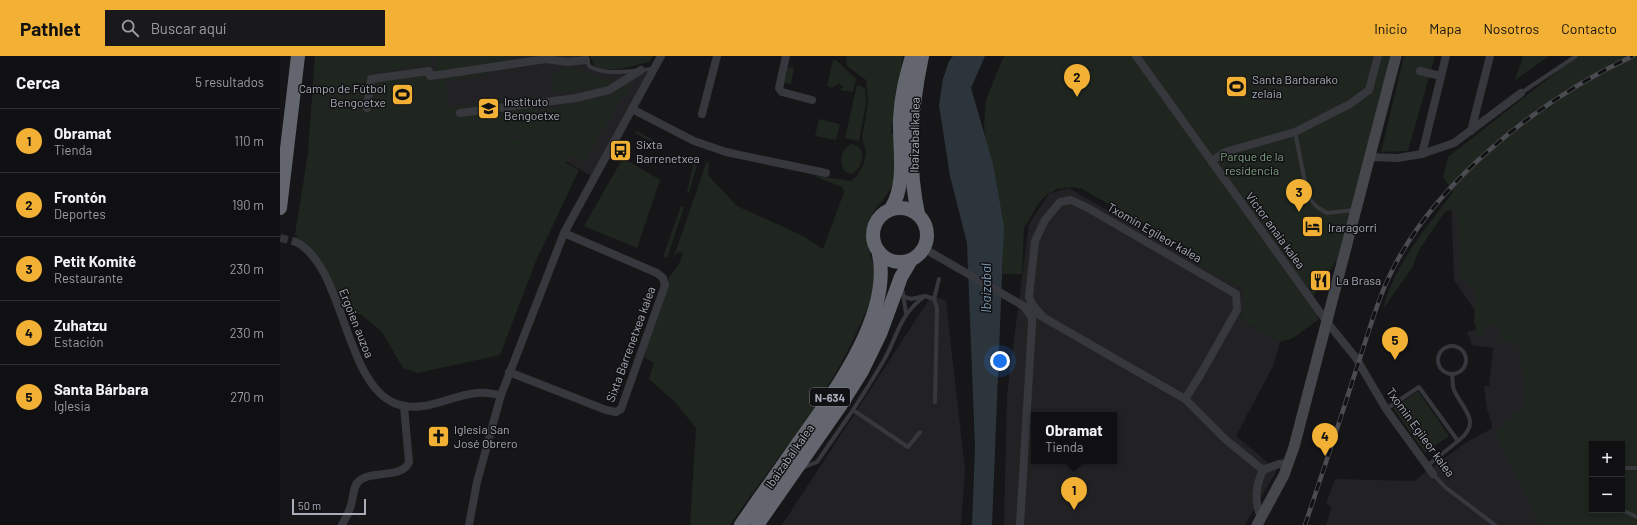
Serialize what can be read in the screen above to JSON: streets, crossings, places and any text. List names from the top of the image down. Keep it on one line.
{"streets":{"highway":["Ibaizabal kalea","N-634"],"street":["Victor anaia kalea","Txomin Egileor kalea","Ergoien auzoa","Sixta Barrenetxea kalea"]},"crossings":[["Ibaizabal kalea","N-634"],["Victor anaia kalea","Txomin Egileor kalea"]],"water":["Ibaizabal"],"parks":["Parque de la residencia"],"places":{"sports":["Santa Barbarako zelaia","Campo de Fútbol Bengoetxe"],"school or university":["Instituto Bengoetxe"],"bus stop":["Sixta Barrenetxea"],"hotel":["Iraragorri"],"restaurant":["La Brasa"],"church":["Iglesia San José Obrero"]},"scale_bar":"50 m","page":{"header":"Pathlet","search":"Buscar aquí","nav":["Inicio","Mapa","Nosotros","Contacto"],"heading":["Cerca","5 resultados"],"pins":["2","3","5","4","1"],"list":[{"mark":"1","name":"Obramat","note":"Tienda","value":"110 m"},{"mark":"2","name":"Frontón","note":"Deportes","value":"190 m"},{"mark":"3","name":"Petit Komité","note":"Restaurante","value":"230 m"},{"mark":"4","name":"Zuhatzu","note":"Estación","value":"230 m"},{"mark":"5","name":"Santa Bárbara","note":"Iglesia","value":"270 m"}],"popup":["Obramat","Tienda"],"map_buttons":["+","−"],"scale":"50 m"}}
